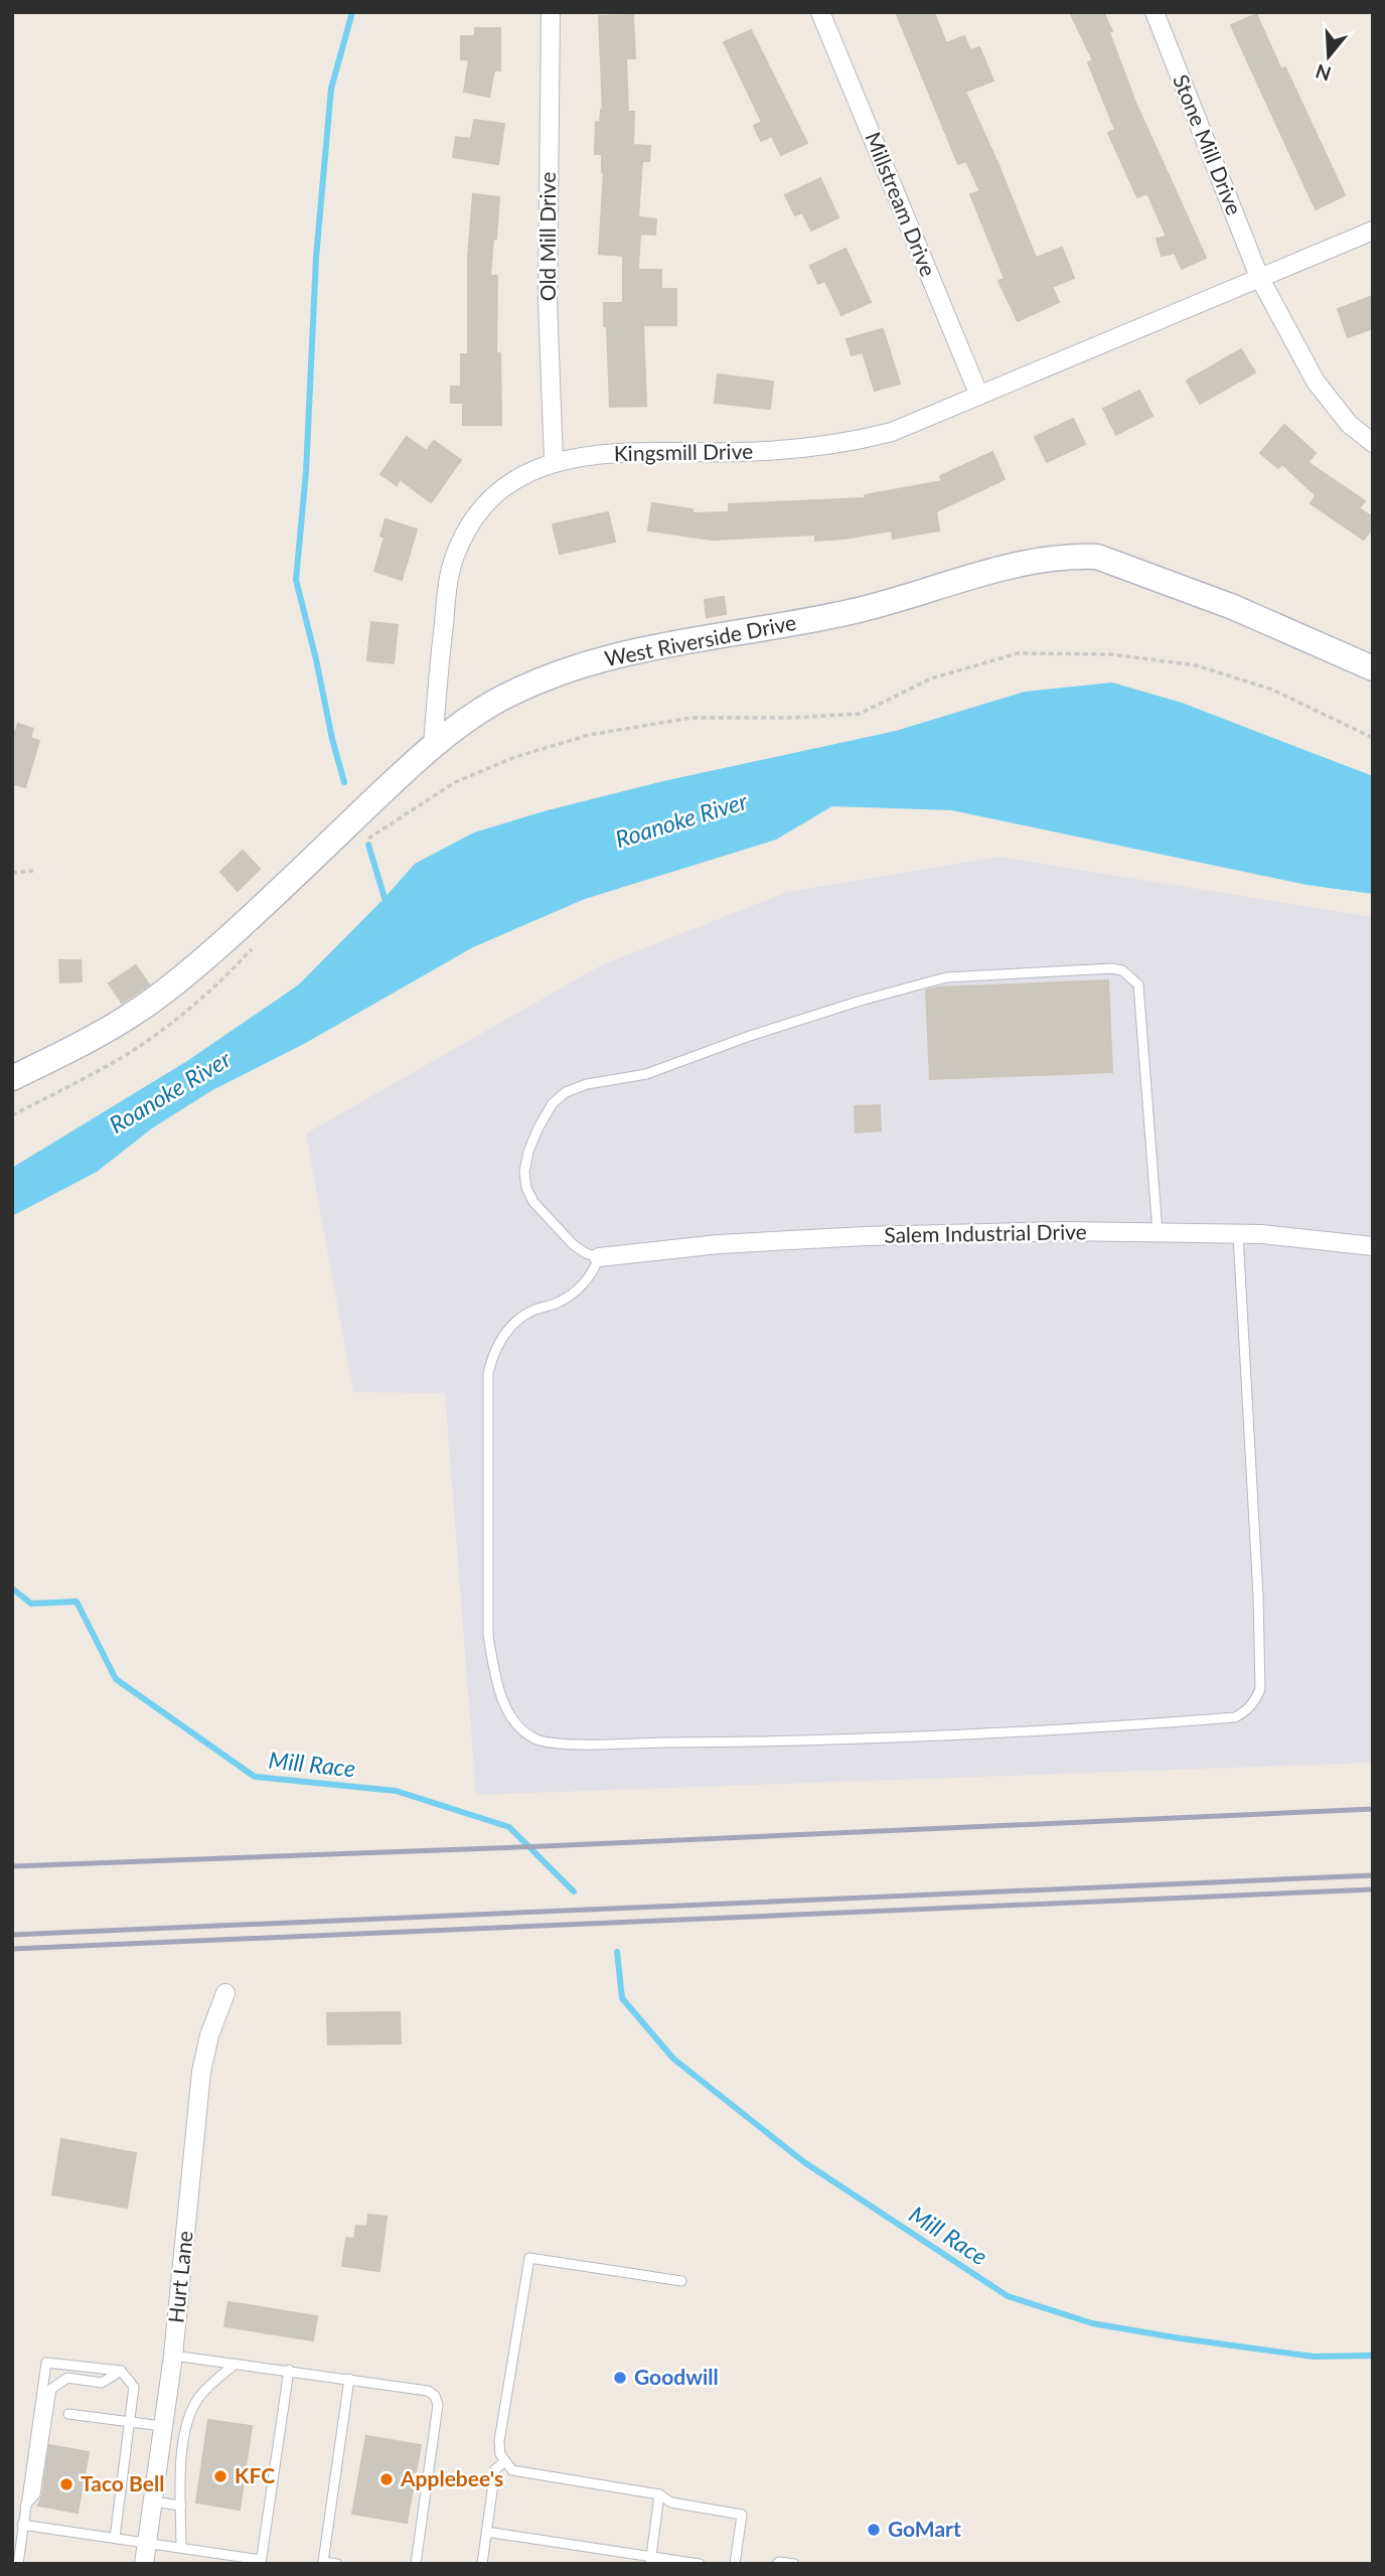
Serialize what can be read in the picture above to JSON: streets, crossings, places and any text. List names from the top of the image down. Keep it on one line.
{"streets":{"street":["Stone Mill Drive","Millstream Drive","Old Mill Drive","Kingsmill Drive","West Riverside Drive","Salem Industrial Drive","Hurt Lane"]},"crossings":[["Stone Mill Drive","Kingsmill Drive"],["Millstream Drive","Kingsmill Drive"],["Old Mill Drive","Kingsmill Drive"],["Kingsmill Drive","West Riverside Drive"]],"water":["Roanoke River","Mill Race"],"places":["Goodwill","KFC","Applebee's","Taco Bell","GoMart"],"north":"bottom"}
